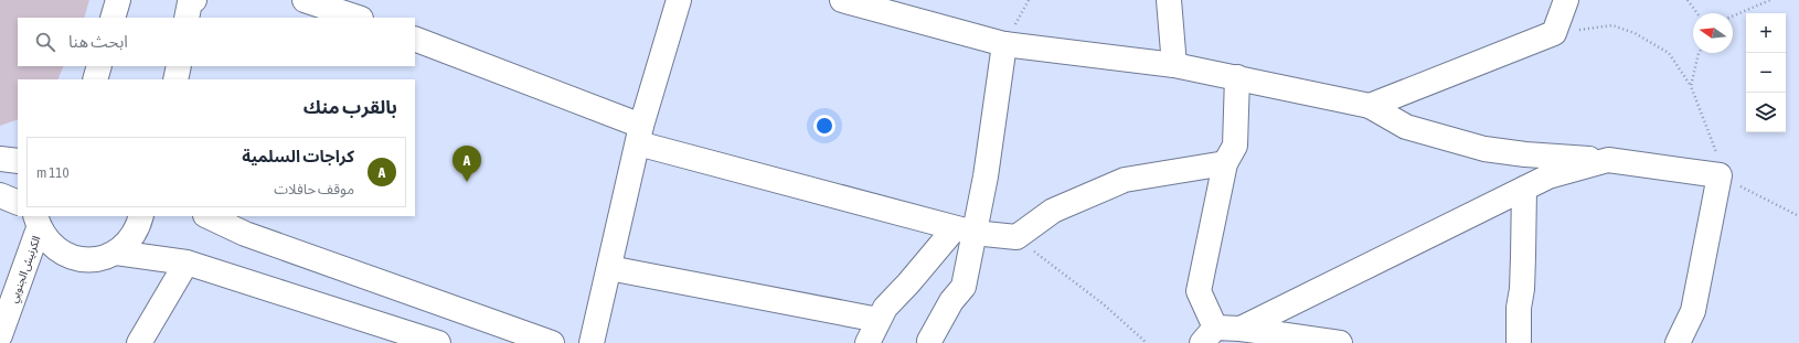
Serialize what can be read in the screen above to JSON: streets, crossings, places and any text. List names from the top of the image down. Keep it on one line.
{"streets":{"street":["الكرنيش الجنوبي"]},"north":"left","page":{"map_buttons":["+","−"],"search":"ابحث هنا","heading":"بالقرب منك","list":[{"mark":"A","name":"كراجات السلمية","note":"موقف حافلات","value":"110 m"}],"pins":"A"}}
